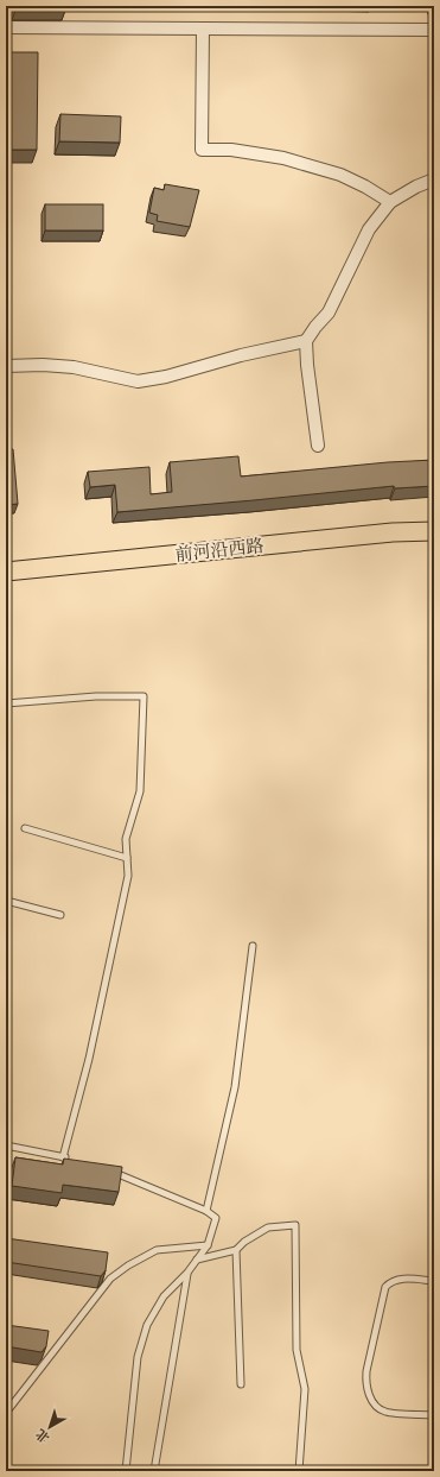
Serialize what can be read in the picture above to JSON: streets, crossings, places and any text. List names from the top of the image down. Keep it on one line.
{"streets":{"main road":["前河沿西路"]},"north":"bottom left"}
